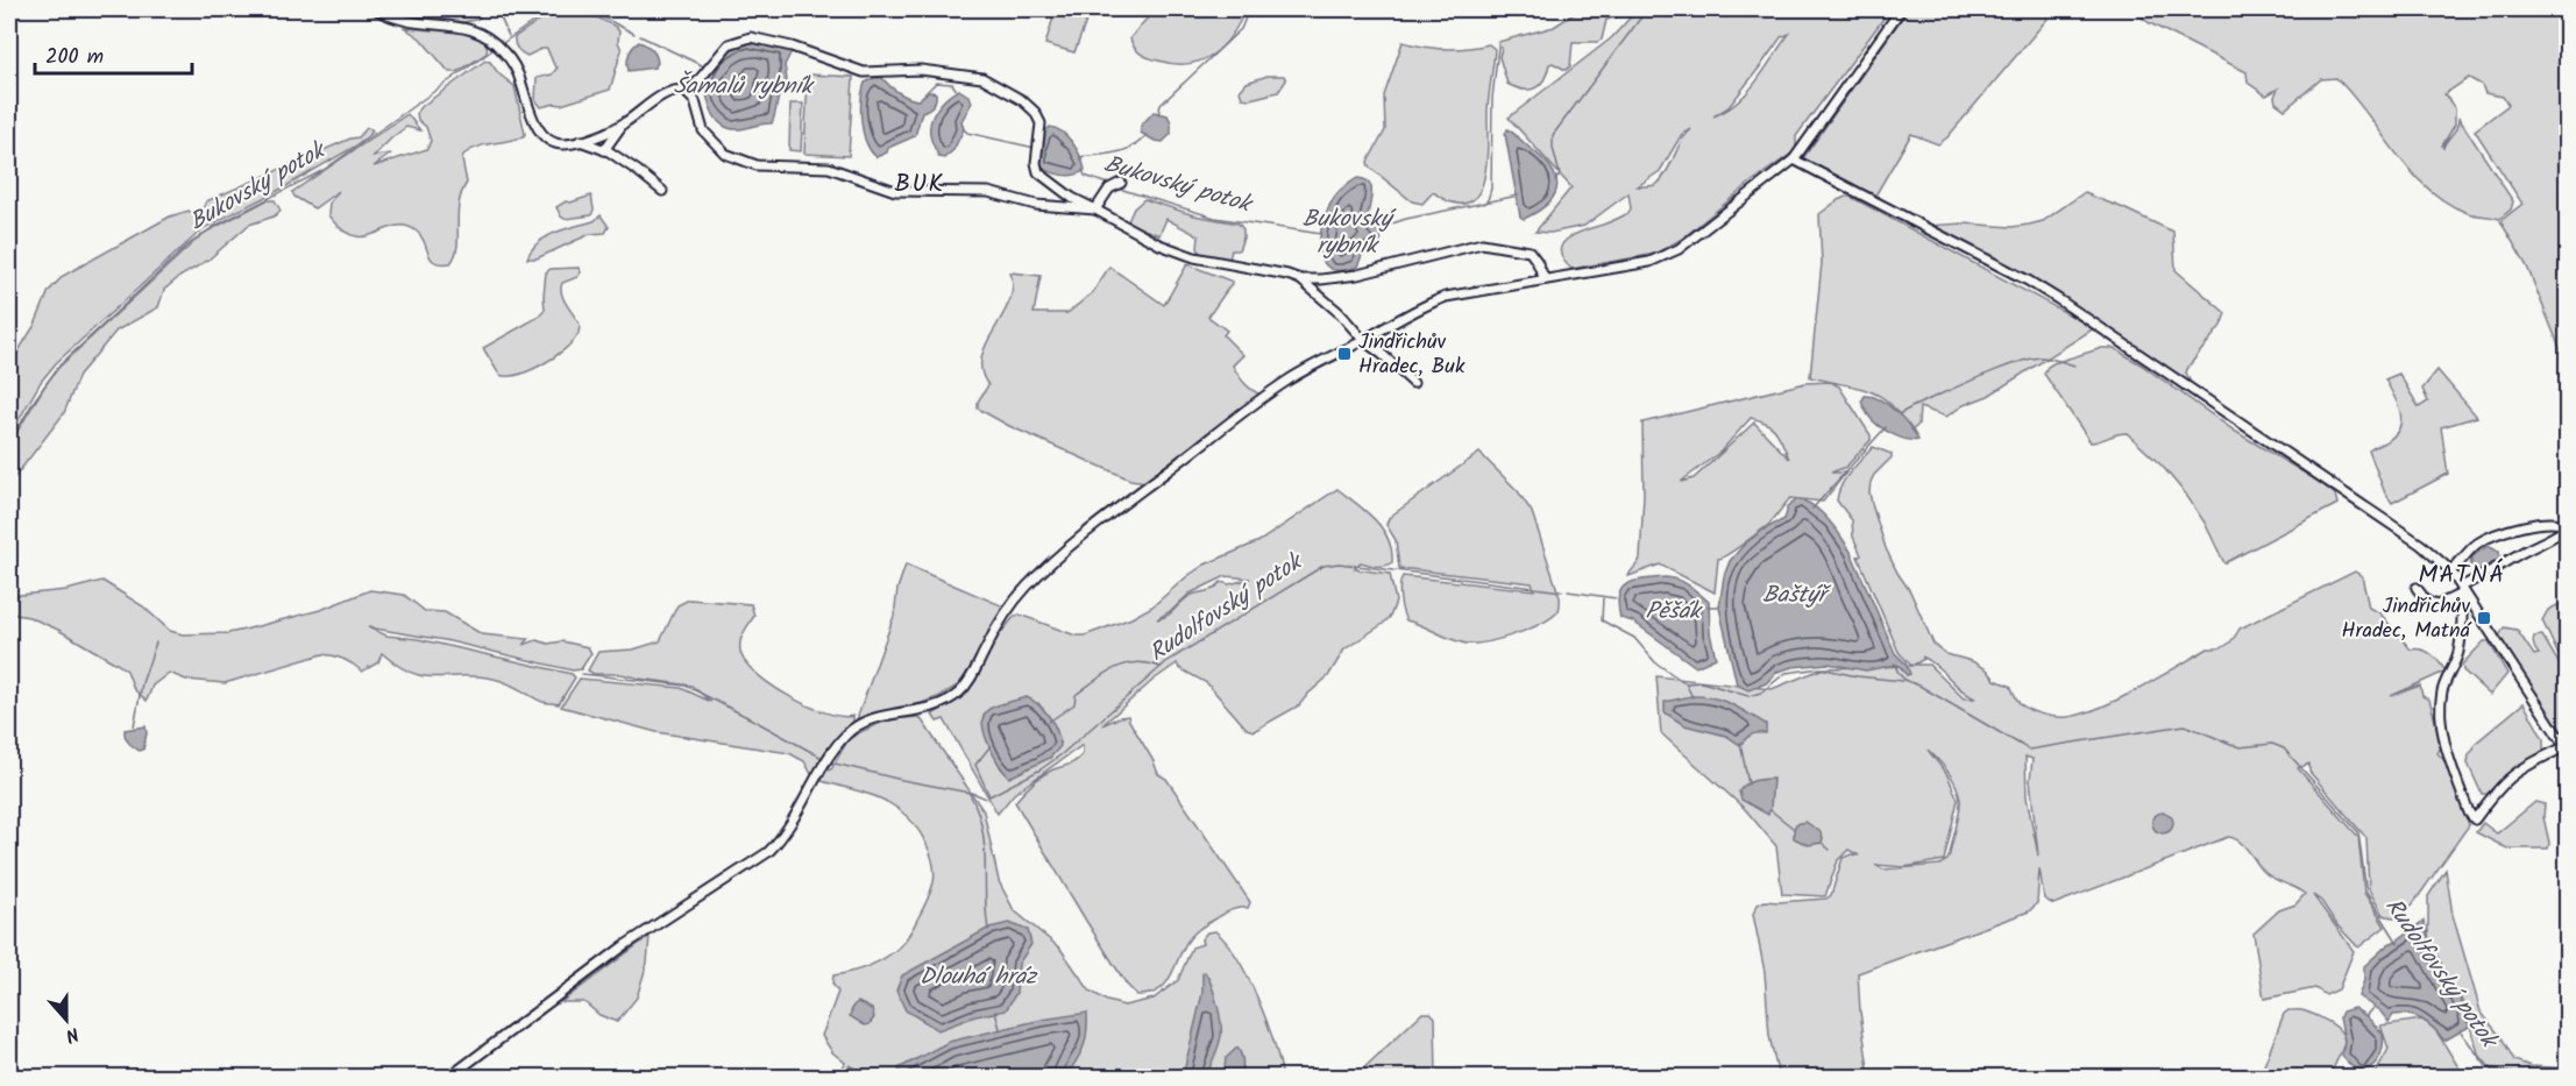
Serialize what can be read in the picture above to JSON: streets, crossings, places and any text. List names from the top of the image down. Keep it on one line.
{"districts":["BUK","MATNÁ"],"water":["Šamalů rybník","Bukovský potok","Bukovský rybník","Baštýř","Rudolfovský potok","Pěšák","Dlouhá hráz"],"places":{"transit":["Jindřichův Hradec, Buk","Jindřichův Hradec, Matná"]},"scale_bar":"200 m","north":"bottom"}
